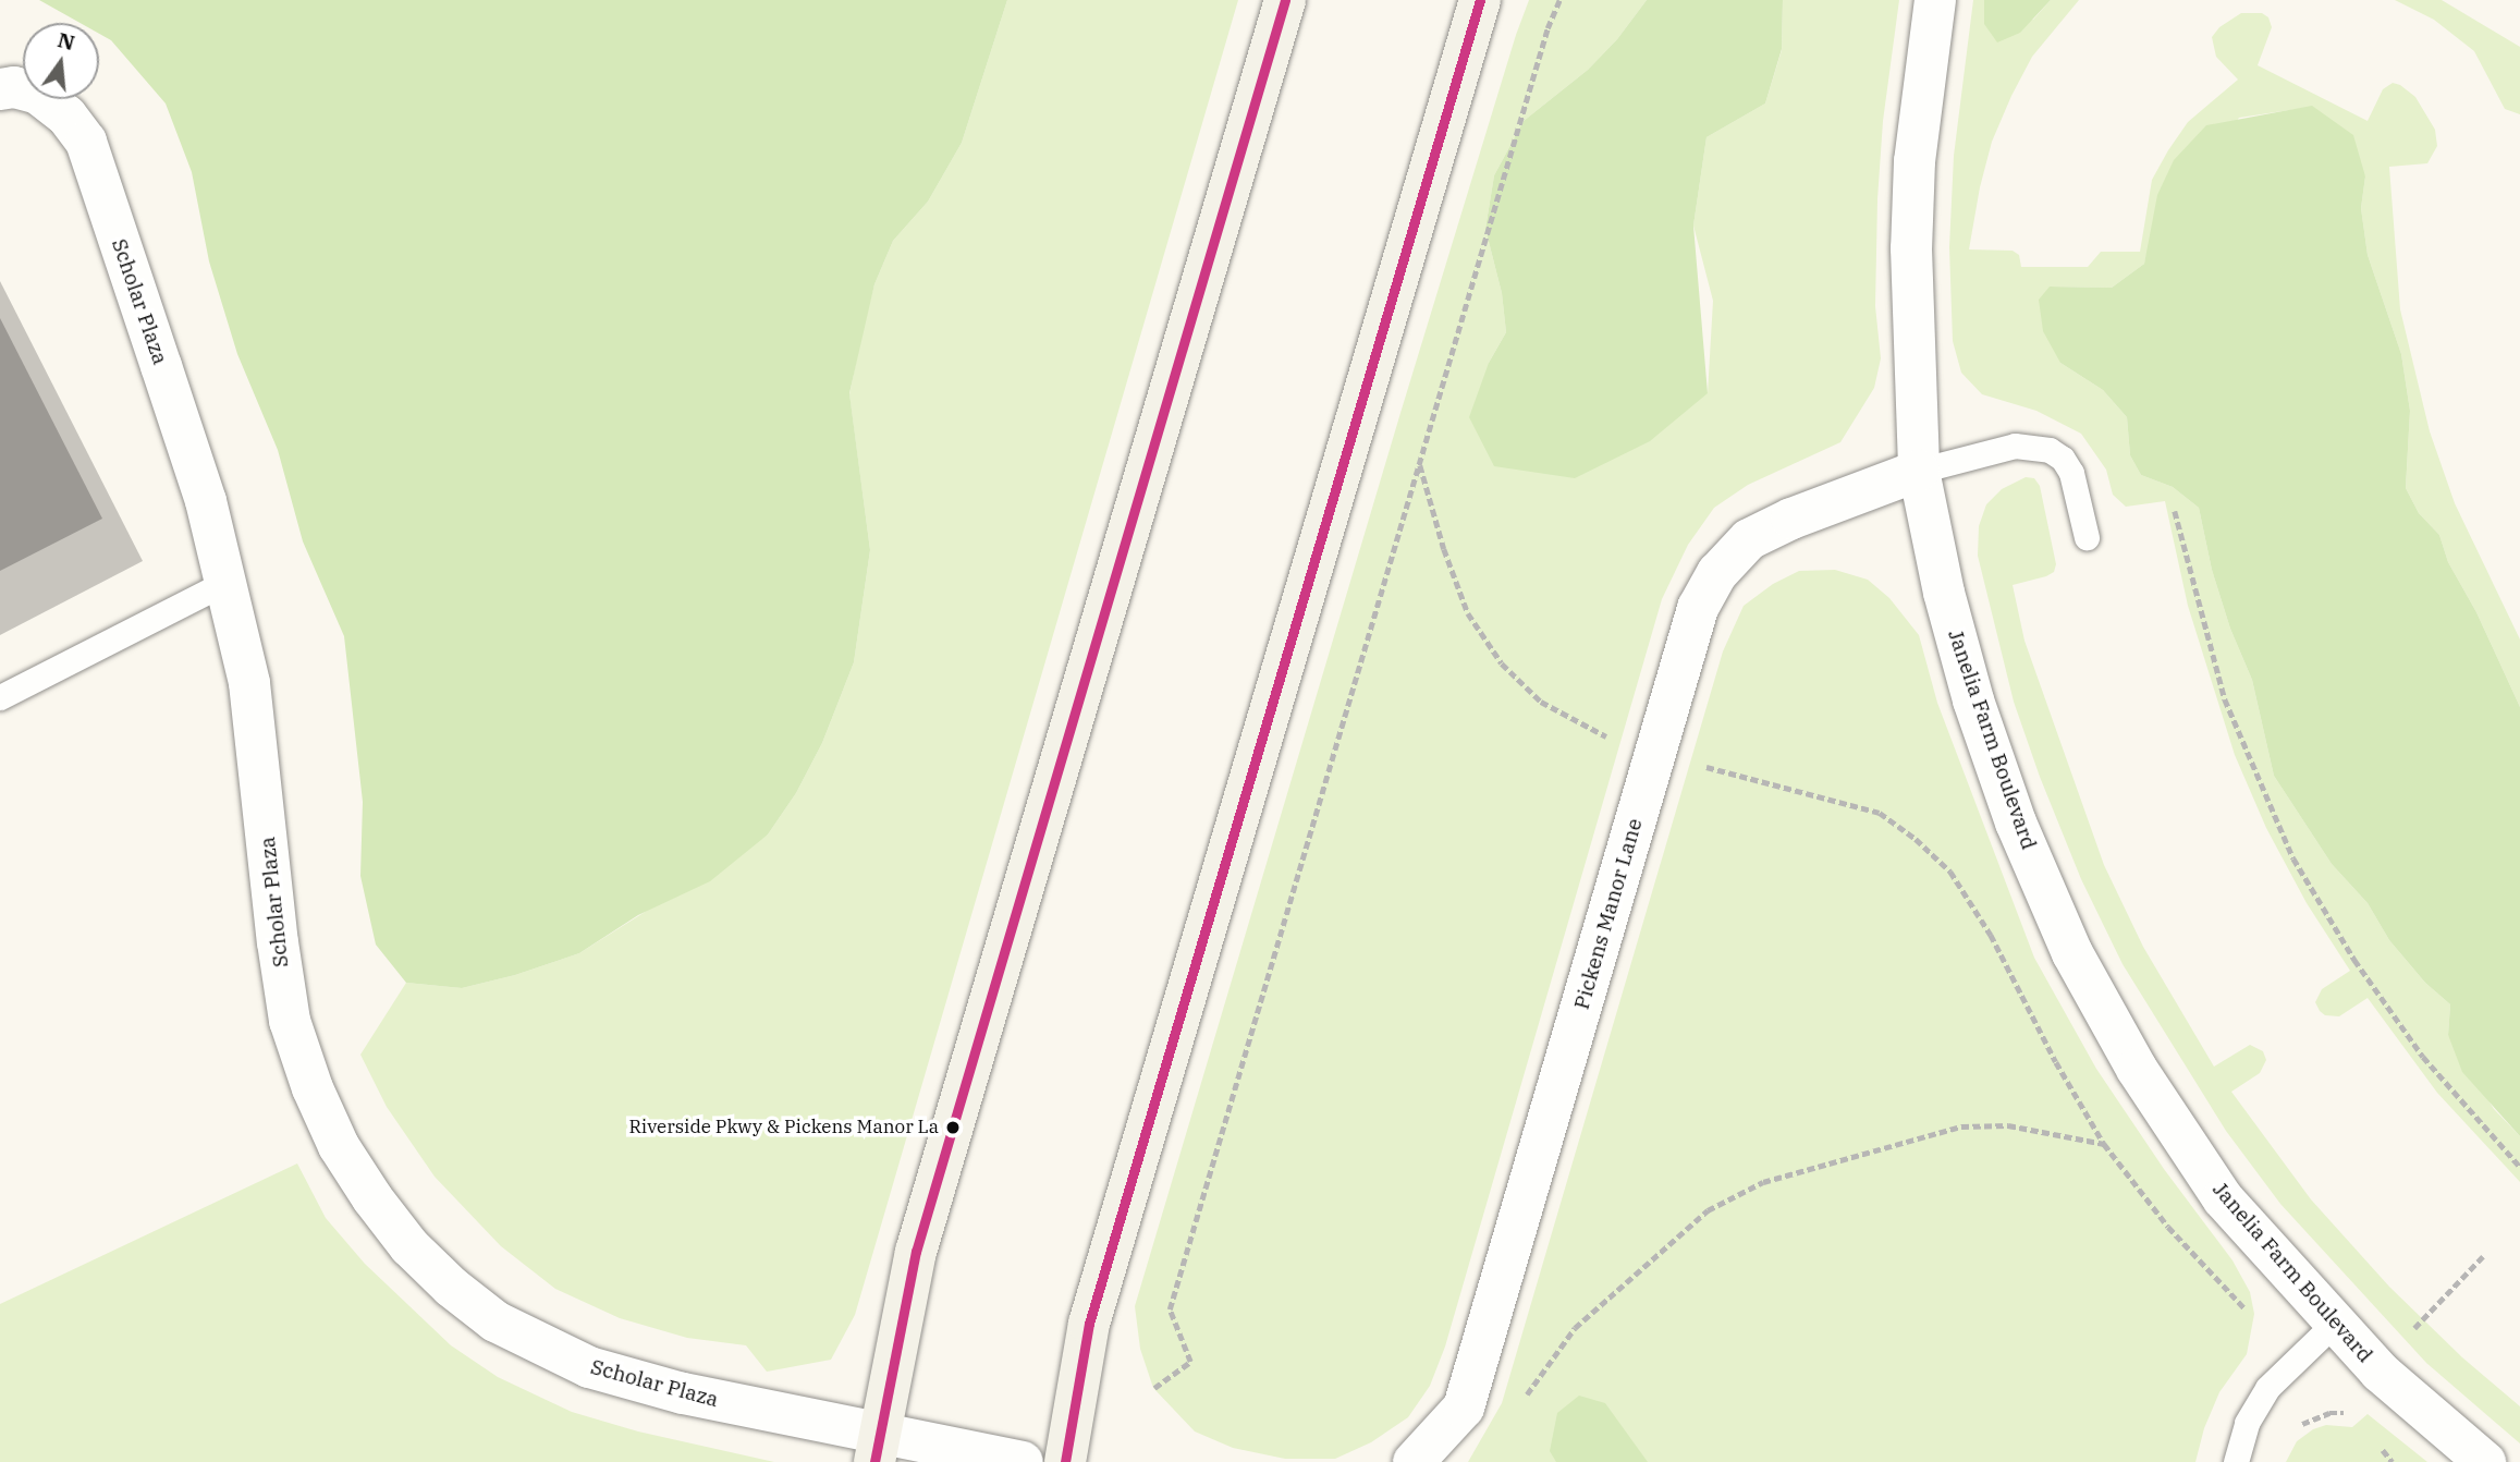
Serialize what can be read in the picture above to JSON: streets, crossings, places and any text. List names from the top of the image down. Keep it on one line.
{"streets":{"street":["Scholar Plaza","Janelia Farm Boulevard","Pickens Manor Lane"]},"crossings":[["Janelia Farm Boulevard","Pickens Manor Lane"]],"places":["Riverside Pkwy & Pickens Manor La"],"north":"top"}
